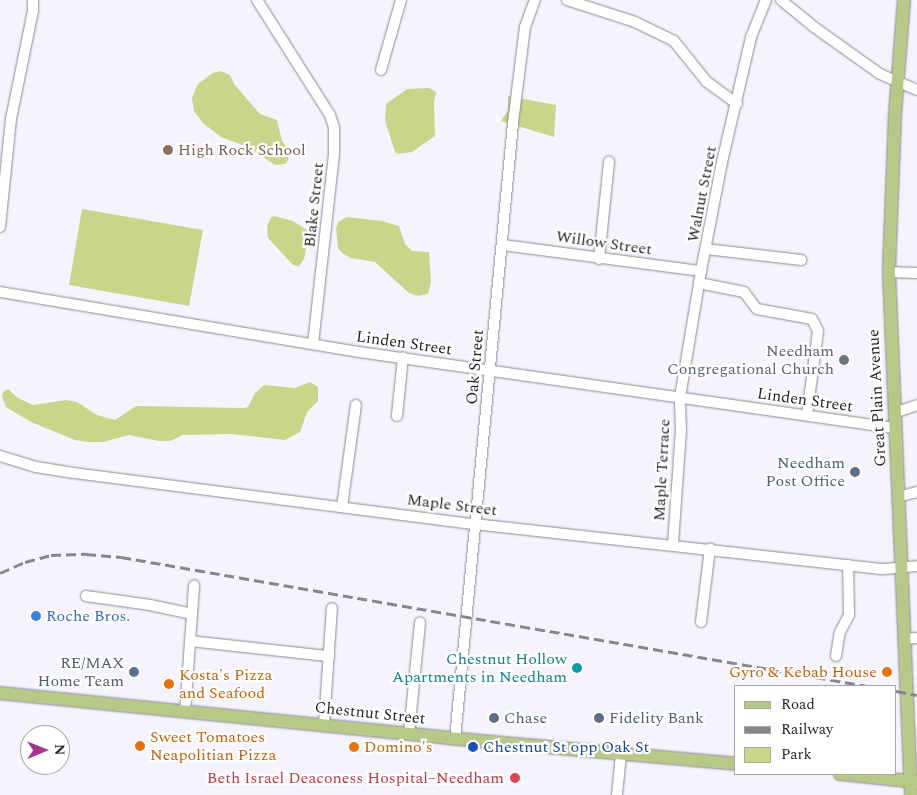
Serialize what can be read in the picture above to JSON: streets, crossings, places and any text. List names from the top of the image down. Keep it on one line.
{"streets":{"main road":["Great Plain Avenue","Chestnut Street"],"street":["Walnut Street","Blake Street","Willow Street","Linden Street","Oak Street","Maple Terrace","Maple Street"]},"crossings":[["Walnut Street","Willow Street"],["Walnut Street","Linden Street"],["Walnut Street","Maple Terrace"],["Blake Street","Linden Street"],["Willow Street","Oak Street"],["Linden Street","Oak Street"],["Linden Street","Great Plain Avenue"],["Linden Street","Maple Terrace"],["Oak Street","Maple Street"],["Oak Street","Chestnut Street"],["Great Plain Avenue","Maple Street"],["Maple Terrace","Maple Street"]],"places":["High Rock School","Needham Congregational Church","Needham Post Office","Roche Bros.","Chestnut Hollow Apartments in Needham","RE/MAX Home Team","Gyro & Kebab House","Kosta's Pizza and Seafood","Chase","Fidelity Bank","Sweet Tomatoes Neapolitian Pizza","Domino's","Chestnut St opp Oak St","Beth Israel Deaconess Hospital–Needham"],"legend":["Road","Railway","Park"],"north":"right"}
